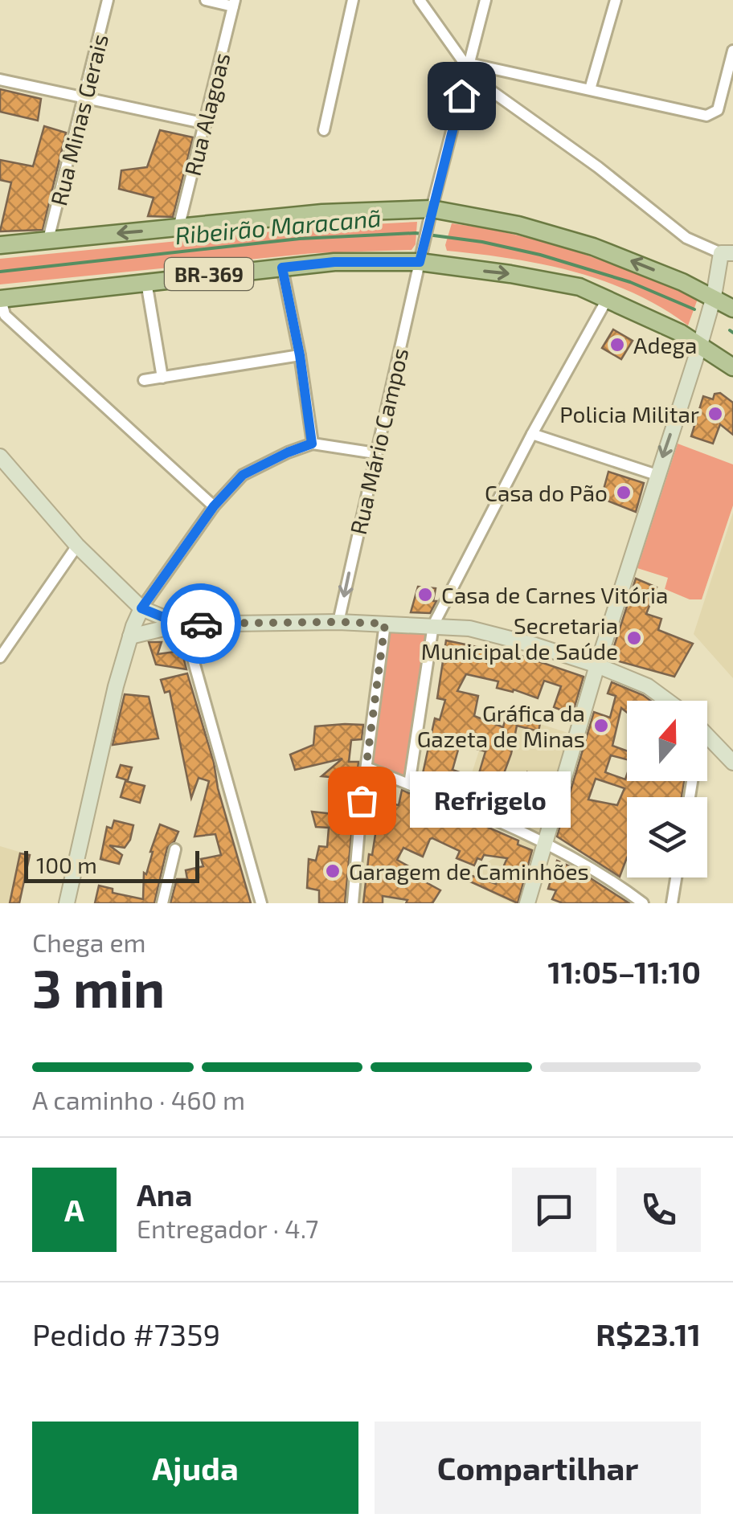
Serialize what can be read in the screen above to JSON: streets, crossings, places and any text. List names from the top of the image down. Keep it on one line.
{"streets":{"main road":["BR-369"],"street":["Rua Alagoas","Rua Minas Gerais","Rua Mário Campos"]},"crossings":[["Rua Alagoas","BR-369"],["Rua Minas Gerais","BR-369"],["BR-369","Rua Mário Campos"]],"water":["Ribeirão Maracanã"],"places":["Adega","Policia Militar","Casa do Pão","Casa de Carnes Vitória","Secretaria Municipal de Saúde","Gráfica da Gazeta de Minas","Refrigelo","Garagem de Caminhões"],"scale_bar":"100 m","north":"top","page":{"bubble":"Refrigelo","scale":"100 m","heading":["3 min","Chega em","11:05–11:10"],"panel":["Ana","Entregador · 4.7","Pedido #7359","R$23.11"],"bar":"A caminho · 460 m","round":"A","buttons":["Ajuda","Compartilhar"]}}
